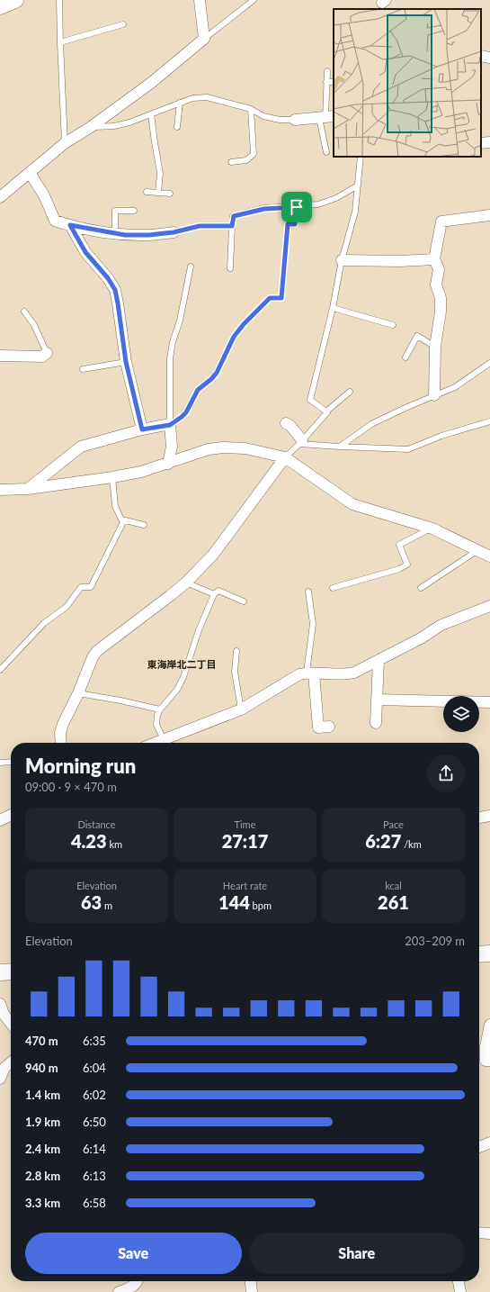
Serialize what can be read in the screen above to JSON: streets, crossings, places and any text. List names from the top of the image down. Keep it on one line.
{"districts":["東海岸北二丁目"],"page":{"heading":["Morning run","09:00 · 9 × 470 m"],"stats":[["Distance","4.23 km"],["Time","27:17"],["Pace","6:27 /km"],["Elevation","63 m"],["Heart rate","144 bpm"],["kcal","261"]],"chart":["Elevation","203–209 m"],"list":[{"name":"470 m","note":"6:35"},{"name":"940 m","note":"6:04"},{"name":"1.4 km","note":"6:02"},{"name":"1.9 km","note":"6:50"},{"name":"2.4 km","note":"6:14"},{"name":"2.8 km","note":"6:13"},{"name":"3.3 km","note":"6:58"}],"buttons":["Save","Share"]}}
